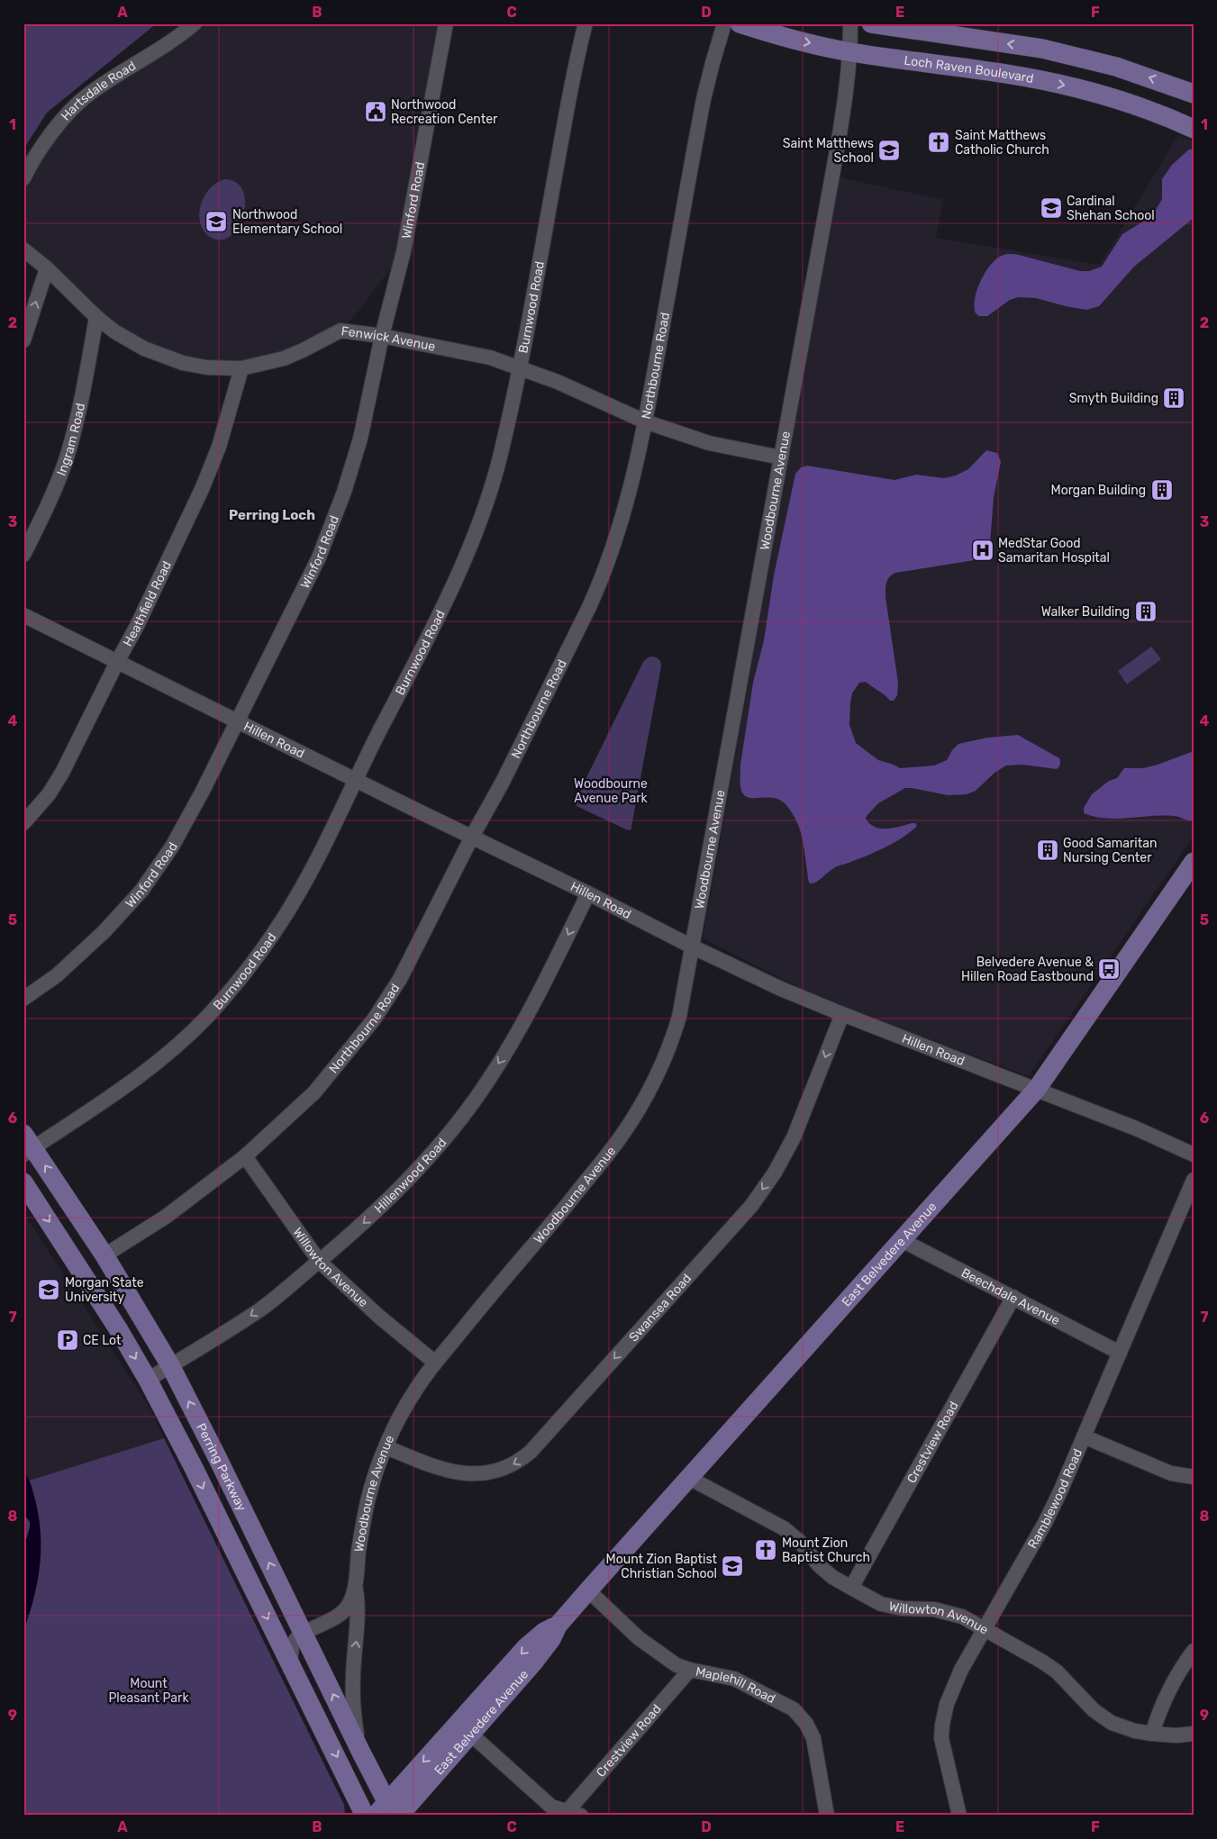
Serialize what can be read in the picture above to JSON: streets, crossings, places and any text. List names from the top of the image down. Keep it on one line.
{"streets":{"main road":["Loch Raven Boulevard","East Belvedere Avenue","Perring Parkway"],"street":["Hartsdale Road","Winford Road","Burnwood Road","Fenwick Avenue","Northbourne Road","Ingram Road","Woodbourne Avenue","Heathfield Road","Hillen Road","Hillenwood Road","Willowton Avenue","Beechdale Avenue","Swansea Road","Crestview Road","Ramblewood Road","Maplehill Road"]},"crossings":[["Loch Raven Boulevard","Woodbourne Avenue"],["Winford Road","Fenwick Avenue"],["Winford Road","Hillen Road"],["Burnwood Road","Fenwick Avenue"],["Burnwood Road","Hillen Road"],["Burnwood Road","Perring Parkway"],["Fenwick Avenue","Northbourne Road"],["Fenwick Avenue","Ingram Road"],["Fenwick Avenue","Woodbourne Avenue"],["Fenwick Avenue","Heathfield Road"],["Northbourne Road","Hillen Road"],["Northbourne Road","Willowton Avenue"],["Northbourne Road","Perring Parkway"],["Woodbourne Avenue","Hillen Road"],["Woodbourne Avenue","Willowton Avenue"],["Woodbourne Avenue","Swansea Road"],["Woodbourne Avenue","Perring Parkway"],["Heathfield Road","Hillen Road"],["Hillen Road","Hillenwood Road"],["Hillen Road","East Belvedere Avenue"],["Hillen Road","Swansea Road"],["Hillenwood Road","Willowton Avenue"],["Hillenwood Road","Perring Parkway"],["East Belvedere Avenue","Willowton Avenue"],["East Belvedere Avenue","Beechdale Avenue"],["East Belvedere Avenue","Perring Parkway"],["East Belvedere Avenue","Maplehill Road"],["Willowton Avenue","Crestview Road"],["Willowton Avenue","Ramblewood Road"],["Beechdale Avenue","Crestview Road"],["Beechdale Avenue","Ramblewood Road"],["Crestview Road","Maplehill Road"]],"one_way":["Hillenwood Road","Swansea Road"],"districts":["Perring Loch"],"parks":["Woodbourne Avenue Park","Mount Pleasant Park"],"places":{"public building":["Northwood Recreation Center"],"church":["Saint Matthews Catholic Church","Mount Zion Baptist Church"],"school or university":["Saint Matthews School","Cardinal Shehan School","Northwood Elementary School","Morgan State University","Mount Zion Baptist Christian School"],"building":["Smyth Building","Morgan Building","Walker Building","Good Samaritan Nursing Center"],"hospital":["MedStar Good Samaritan Hospital"],"bus stop":["Belvedere Avenue & Hillen Road Eastbound"],"parking":["CE Lot"]},"grid":{"columns":["A","B","C","D","E","F"],"rows":["1","2","3","4","5","6","7","8","9"]}}
